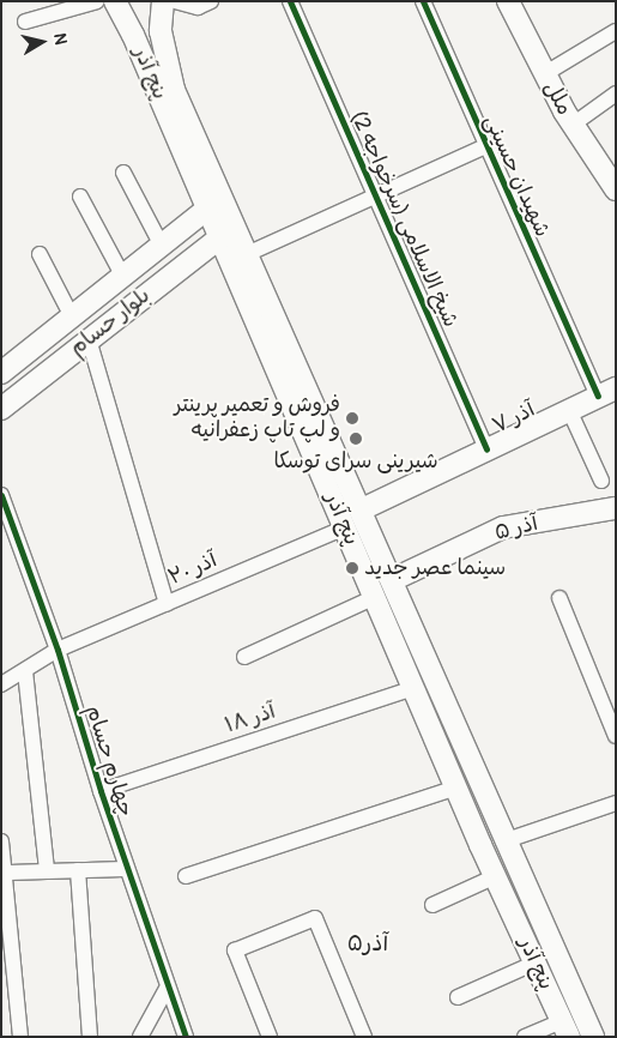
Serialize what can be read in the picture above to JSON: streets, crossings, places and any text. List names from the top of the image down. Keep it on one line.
{"streets":{"main road":["پنج آذر","ملل","بلوار حسام","آذر ۷","آذر ۵"],"street":["شهیدان حسینی","شیخ الاسلامی (سرخواجه 2)","۲۰ آذر","۱۸ آذر","چهارم حسام"]},"crossings":[["پنج آذر","بلوار حسام"],["پنج آذر","آذر ۷"],["پنج آذر","آذر ۵"],["پنج آذر","۲۰ آذر"],["پنج آذر","۱۸ آذر"],["شهیدان حسینی","آذر ۷"],["شیخ الاسلامی (سرخواجه 2)","آذر ۷"],["۲۰ آذر","چهارم حسام"],["۱۸ آذر","چهارم حسام"]],"districts":["۵آذر"],"places":["فروش و تعمیر پرینتر و لپ تاپ زعفرانیه","شیرینی سرای توسکا","سینما عصر جدید"],"north":"right"}
